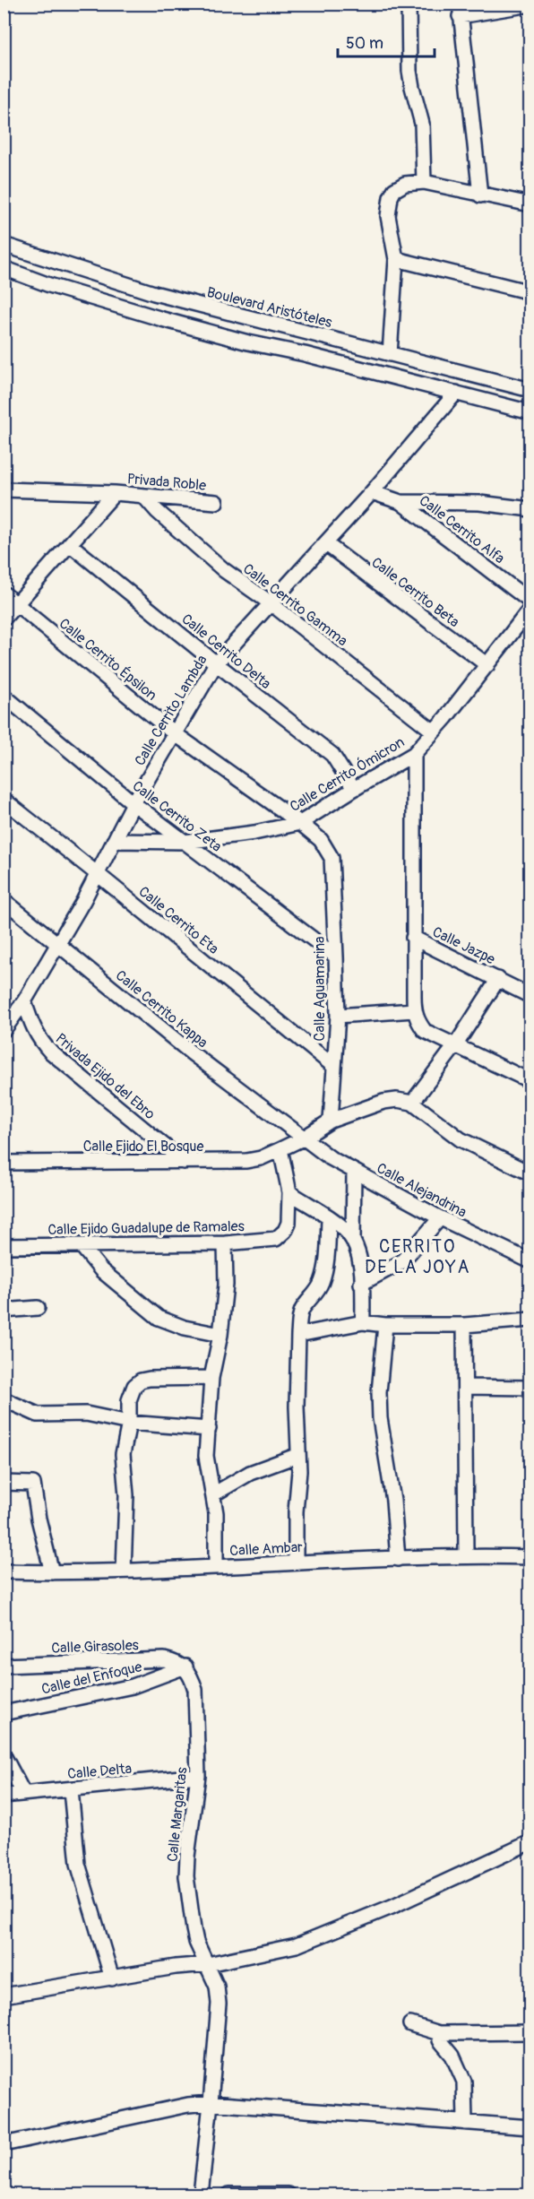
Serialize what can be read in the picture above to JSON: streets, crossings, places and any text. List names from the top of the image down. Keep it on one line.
{"streets":{"street":["Boulevard Aristóteles","Privada Roble","Calle Cerrito Alfa","Calle Cerrito Beta","Calle Cerrito Gamma","Calle Cerrito Delta","Calle Cerrito Épsilon","Calle Cerrito Lambda","Calle Cerrito Ómicron","Calle Cerrito Zeta","Calle Cerrito Eta","Calle Jazpe","Calle Aguamarina","Calle Cerrito Kappa","Privada Ejido del Ebro","Calle Ejido El Bosque","Calle Alejandrina","Calle Ejido Guadalupe de Ramales","Calle Ambar","Calle Girasoles","Calle del Enfoque","Calle Delta","Calle Margaritas"]},"crossings":[["Privada Roble","Calle Cerrito Gamma"],["Calle Cerrito Beta","Calle Cerrito Lambda"],["Calle Cerrito Beta","Calle Cerrito Ómicron"],["Calle Cerrito Gamma","Calle Cerrito Lambda"],["Calle Cerrito Gamma","Calle Cerrito Ómicron"],["Calle Cerrito Delta","Calle Cerrito Lambda"],["Calle Cerrito Delta","Calle Cerrito Ómicron"],["Calle Cerrito Épsilon","Calle Cerrito Lambda"],["Calle Cerrito Épsilon","Calle Cerrito Ómicron"],["Calle Cerrito Épsilon","Calle Aguamarina"],["Calle Cerrito Lambda","Calle Cerrito Ómicron"],["Calle Cerrito Lambda","Calle Cerrito Zeta"],["Calle Cerrito Lambda","Calle Cerrito Eta"],["Calle Cerrito Lambda","Calle Cerrito Kappa"],["Calle Cerrito Lambda","Privada Ejido del Ebro"],["Calle Cerrito Ómicron","Calle Cerrito Zeta"],["Calle Cerrito Zeta","Calle Aguamarina"],["Calle Cerrito Eta","Calle Aguamarina"],["Calle Aguamarina","Calle Ejido El Bosque"],["Calle Cerrito Kappa","Calle Ejido El Bosque"],["Calle Cerrito Kappa","Calle Alejandrina"],["Privada Ejido del Ebro","Calle Ejido El Bosque"],["Calle Ejido El Bosque","Calle Alejandrina"],["Calle Girasoles","Calle del Enfoque"],["Calle Girasoles","Calle Margaritas"],["Calle del Enfoque","Calle Margaritas"],["Calle Delta","Calle Margaritas"]],"districts":["CERRITO DE LA JOYA"],"scale_bar":"50 m"}
